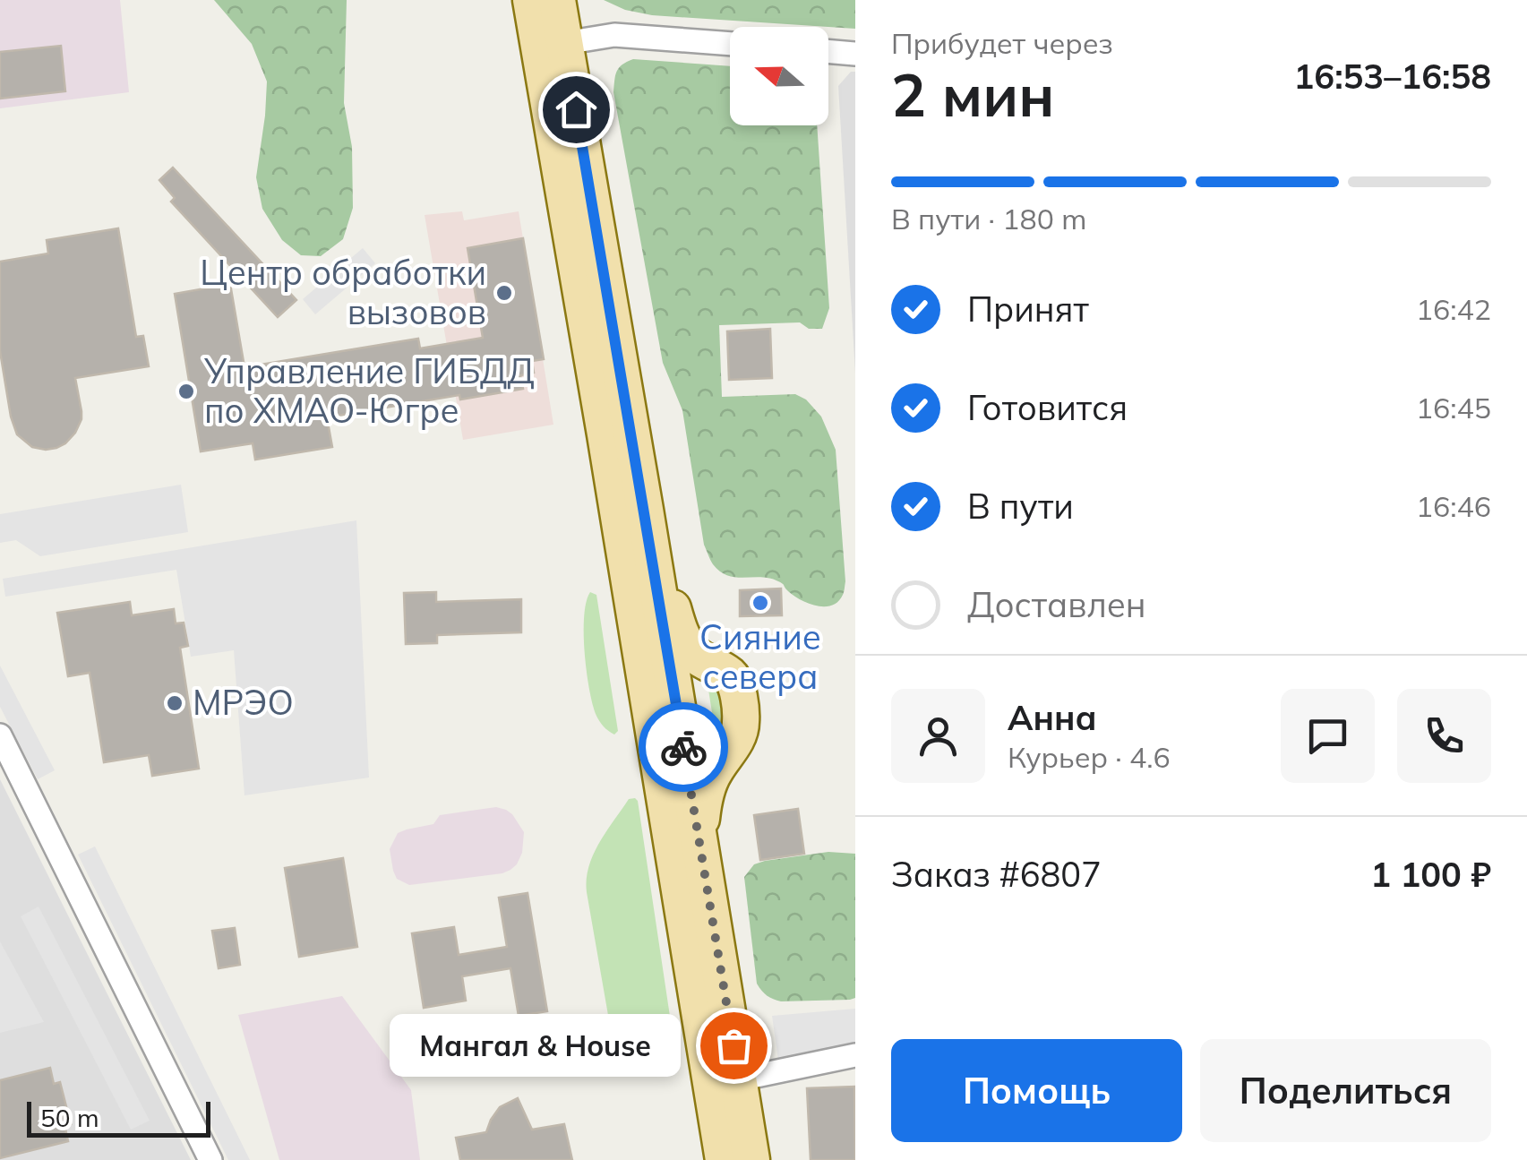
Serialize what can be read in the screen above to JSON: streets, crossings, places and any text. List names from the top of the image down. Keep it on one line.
{"places":["Центр обработки вызовов","Управление ГИБДД по ХМАО-Югре","Сияние севера","МРЭО","Мангал & House"],"scale_bar":"50 m","north":"left","page":{"heading":["2 мин","Прибудет через","16:53–16:58"],"panel":["Анна","Курьер · 4.6","Заказ #6807","1 100 ₽"],"bar":"В пути · 180 m","list":[["Принят","16:42"],["Готовится","16:45"],["В пути","16:46"],"Доставлен"],"bubble":"Мангал & House","buttons":["Помощь","Поделиться"],"scale":"50 m"}}
